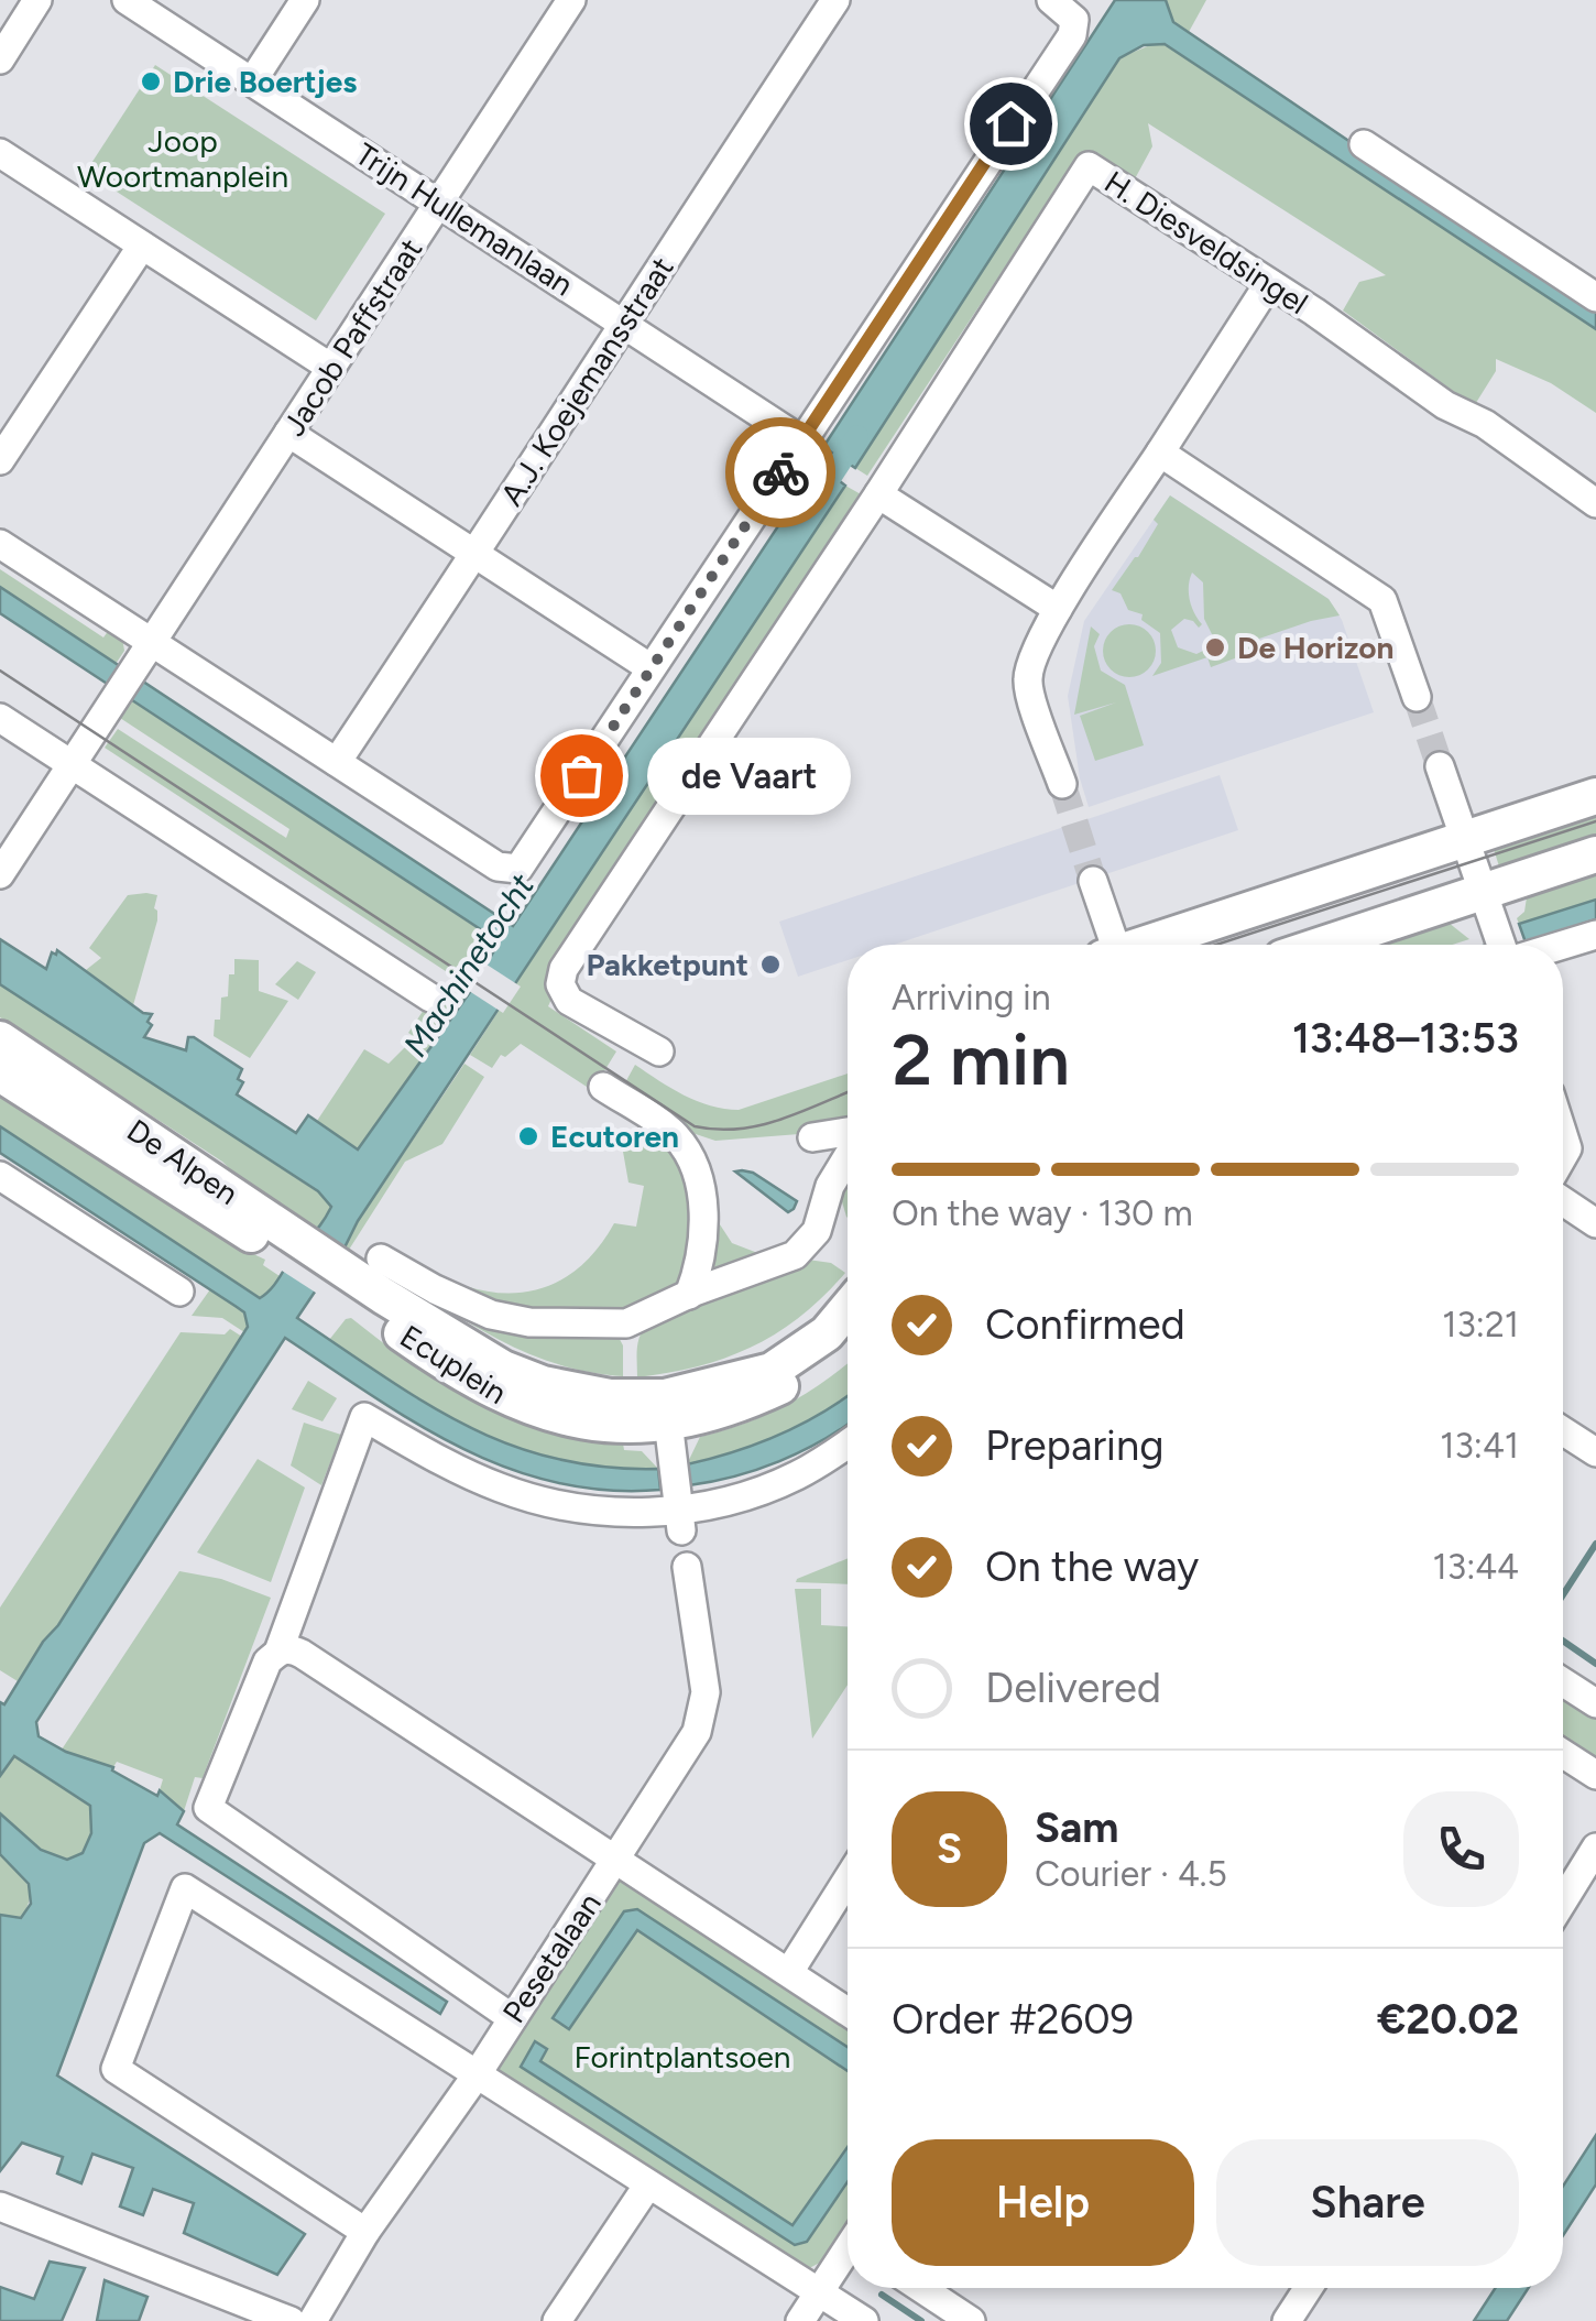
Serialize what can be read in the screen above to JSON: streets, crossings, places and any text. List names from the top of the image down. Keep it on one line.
{"streets":{"main road":["De Alpen","Ecuplein"],"street":["Trijn Hullemanlaan","H. Diesveldsingel","Jacob Paffstraat","A.J. Koejemansstraat","Pesetalaan"]},"crossings":[["Trijn Hullemanlaan","Jacob Paffstraat"],["Trijn Hullemanlaan","A.J. Koejemansstraat"],["De Alpen","Ecuplein"]],"water":["Machinetocht"],"parks":["Joop Woortmanplein","Forintplantsoen"],"places":["Drie Boertjes","De Horizon","de Vaart","Pakketpunt","Ecutoren"],"page":{"bubble":"de Vaart","heading":["2 min","Arriving in","13:48–13:53"],"panel":["Sam","Courier · 4.5","Order #2609","€20.02"],"bar":"On the way · 130 m","list":[["Confirmed","13:21"],["Preparing","13:41"],["On the way","13:44"],"Delivered"],"round":"S","buttons":["Help","Share"]}}
